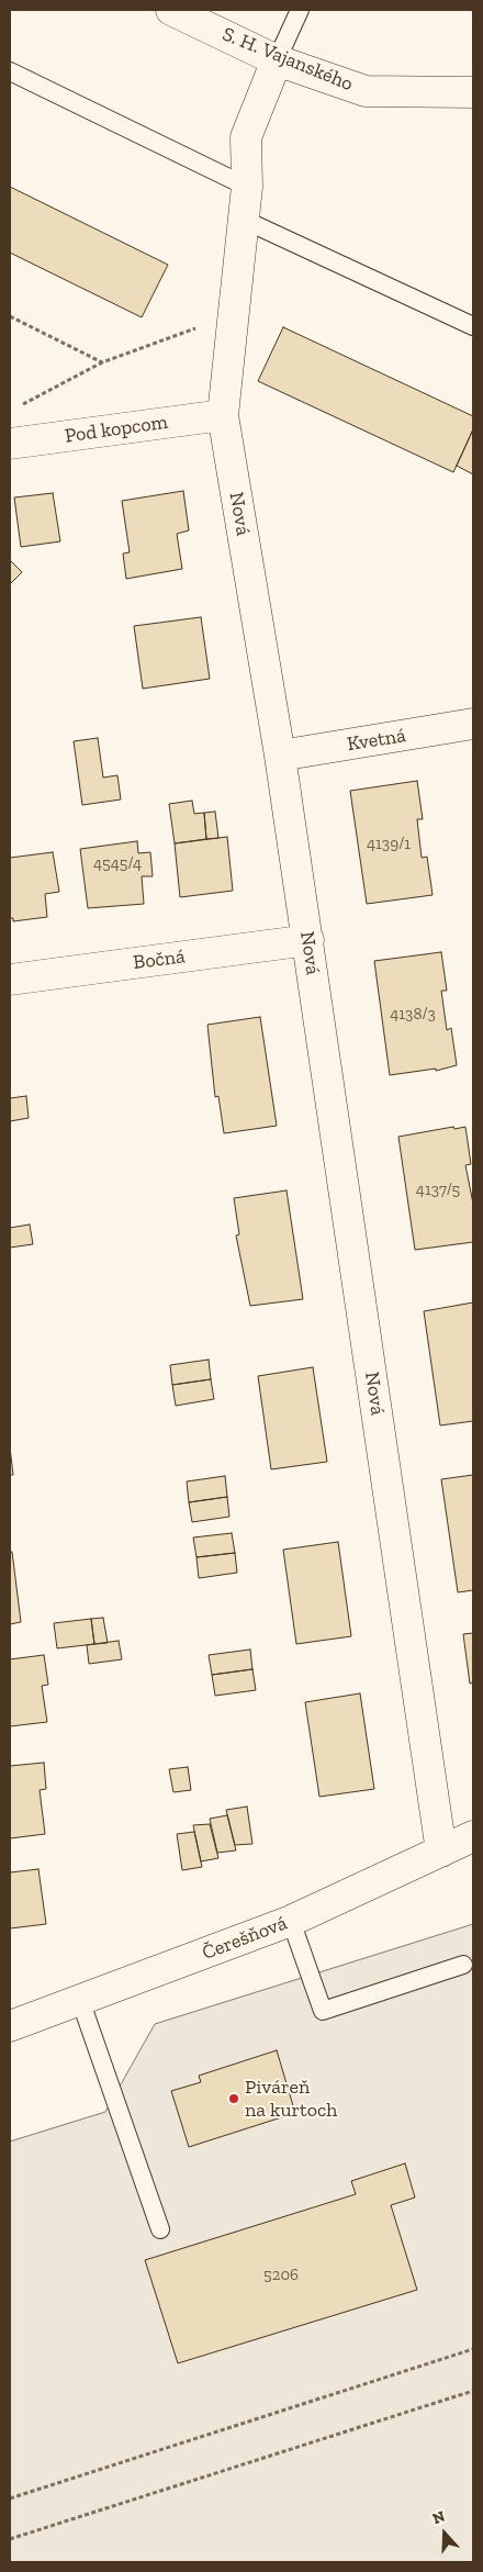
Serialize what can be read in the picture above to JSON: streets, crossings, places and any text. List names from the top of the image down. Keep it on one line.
{"streets":{"street":["S. H. Vajanského","Pod kopcom","Nová","Kvetná","Bočná","Čerešňová"]},"crossings":[["S. H. Vajanského","Nová"],["Pod kopcom","Nová"],["Nová","Kvetná"],["Nová","Bočná"],["Nová","Čerešňová"]],"places":["Piváreň na kurtoch"],"house_numbers":["4139/1","4545/4","4138/3","4137/5","5206"],"north":"top"}
